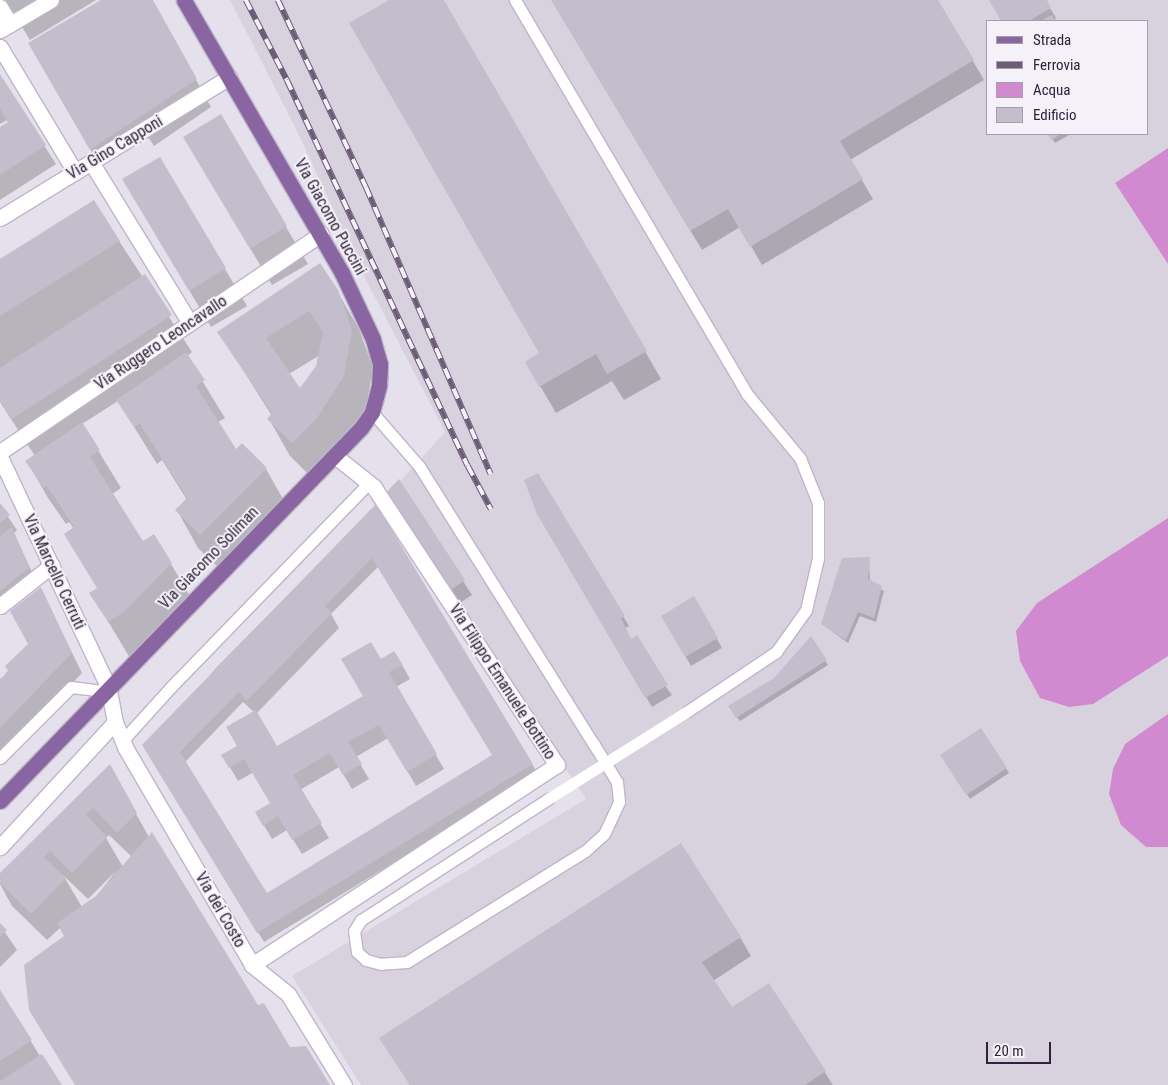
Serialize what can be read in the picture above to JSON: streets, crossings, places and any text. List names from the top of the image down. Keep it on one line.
{"streets":{"main road":["Via Giacomo Puccini","Via Giacomo Soliman"],"street":["Via Gino Capponi","Via Ruggero Leoncavallo","Via Marcello Cerruti","Via Filippo Emanuele Bottino","Via dei Costo"]},"crossings":[["Via Gino Capponi","Via Giacomo Puccini"],["Via Giacomo Puccini","Via Ruggero Leoncavallo"],["Via Giacomo Puccini","Via Giacomo Soliman"],["Via Giacomo Puccini","Via Filippo Emanuele Bottino"],["Via Giacomo Soliman","Via Marcello Cerruti"],["Via Giacomo Soliman","Via Filippo Emanuele Bottino"],["Via Filippo Emanuele Bottino","Via dei Costo"]],"legend":["Strada","Ferrovia","Acqua","Edificio"],"scale_bar":"20 m"}
